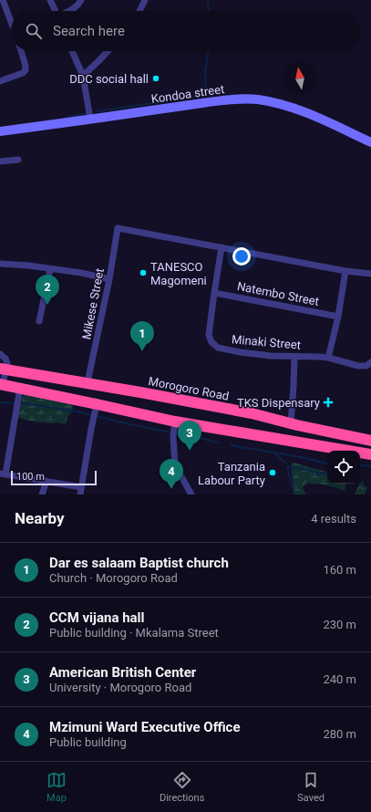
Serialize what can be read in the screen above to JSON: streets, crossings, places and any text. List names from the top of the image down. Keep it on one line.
{"streets":{"highway":["Morogoro Road"],"street":["Kondoa street","Natembo Street","Mikese Street","Minaki Street"]},"crossings":[["Natembo Street","Minaki Street"],["Mikese Street","Minaki Street"],["Mikese Street","Morogoro Road"]],"places":{"other":["DDC social hall","TANESCO Magomeni","Tanzania Labour Party"],"health":["TKS Dispensary"]},"scale_bar":"100 m","north":"top","page":{"search":"Search here","pins":["2","1","3","4"],"scale":"100 m","heading":["Nearby","4 results"],"list":[{"mark":"1","name":"Dar es salaam Baptist church","note":"Church · Morogoro Road","value":"160 m"},{"mark":"2","name":"CCM vijana hall","note":"Public building · Mkalama Street","value":"230 m"},{"mark":"3","name":"American British Center","note":"University · Morogoro Road","value":"240 m"},{"mark":"4","name":"Mzimuni Ward Executive Office","note":"Public building","value":"280 m"}],"nav":["Map","Directions","Saved"]}}
